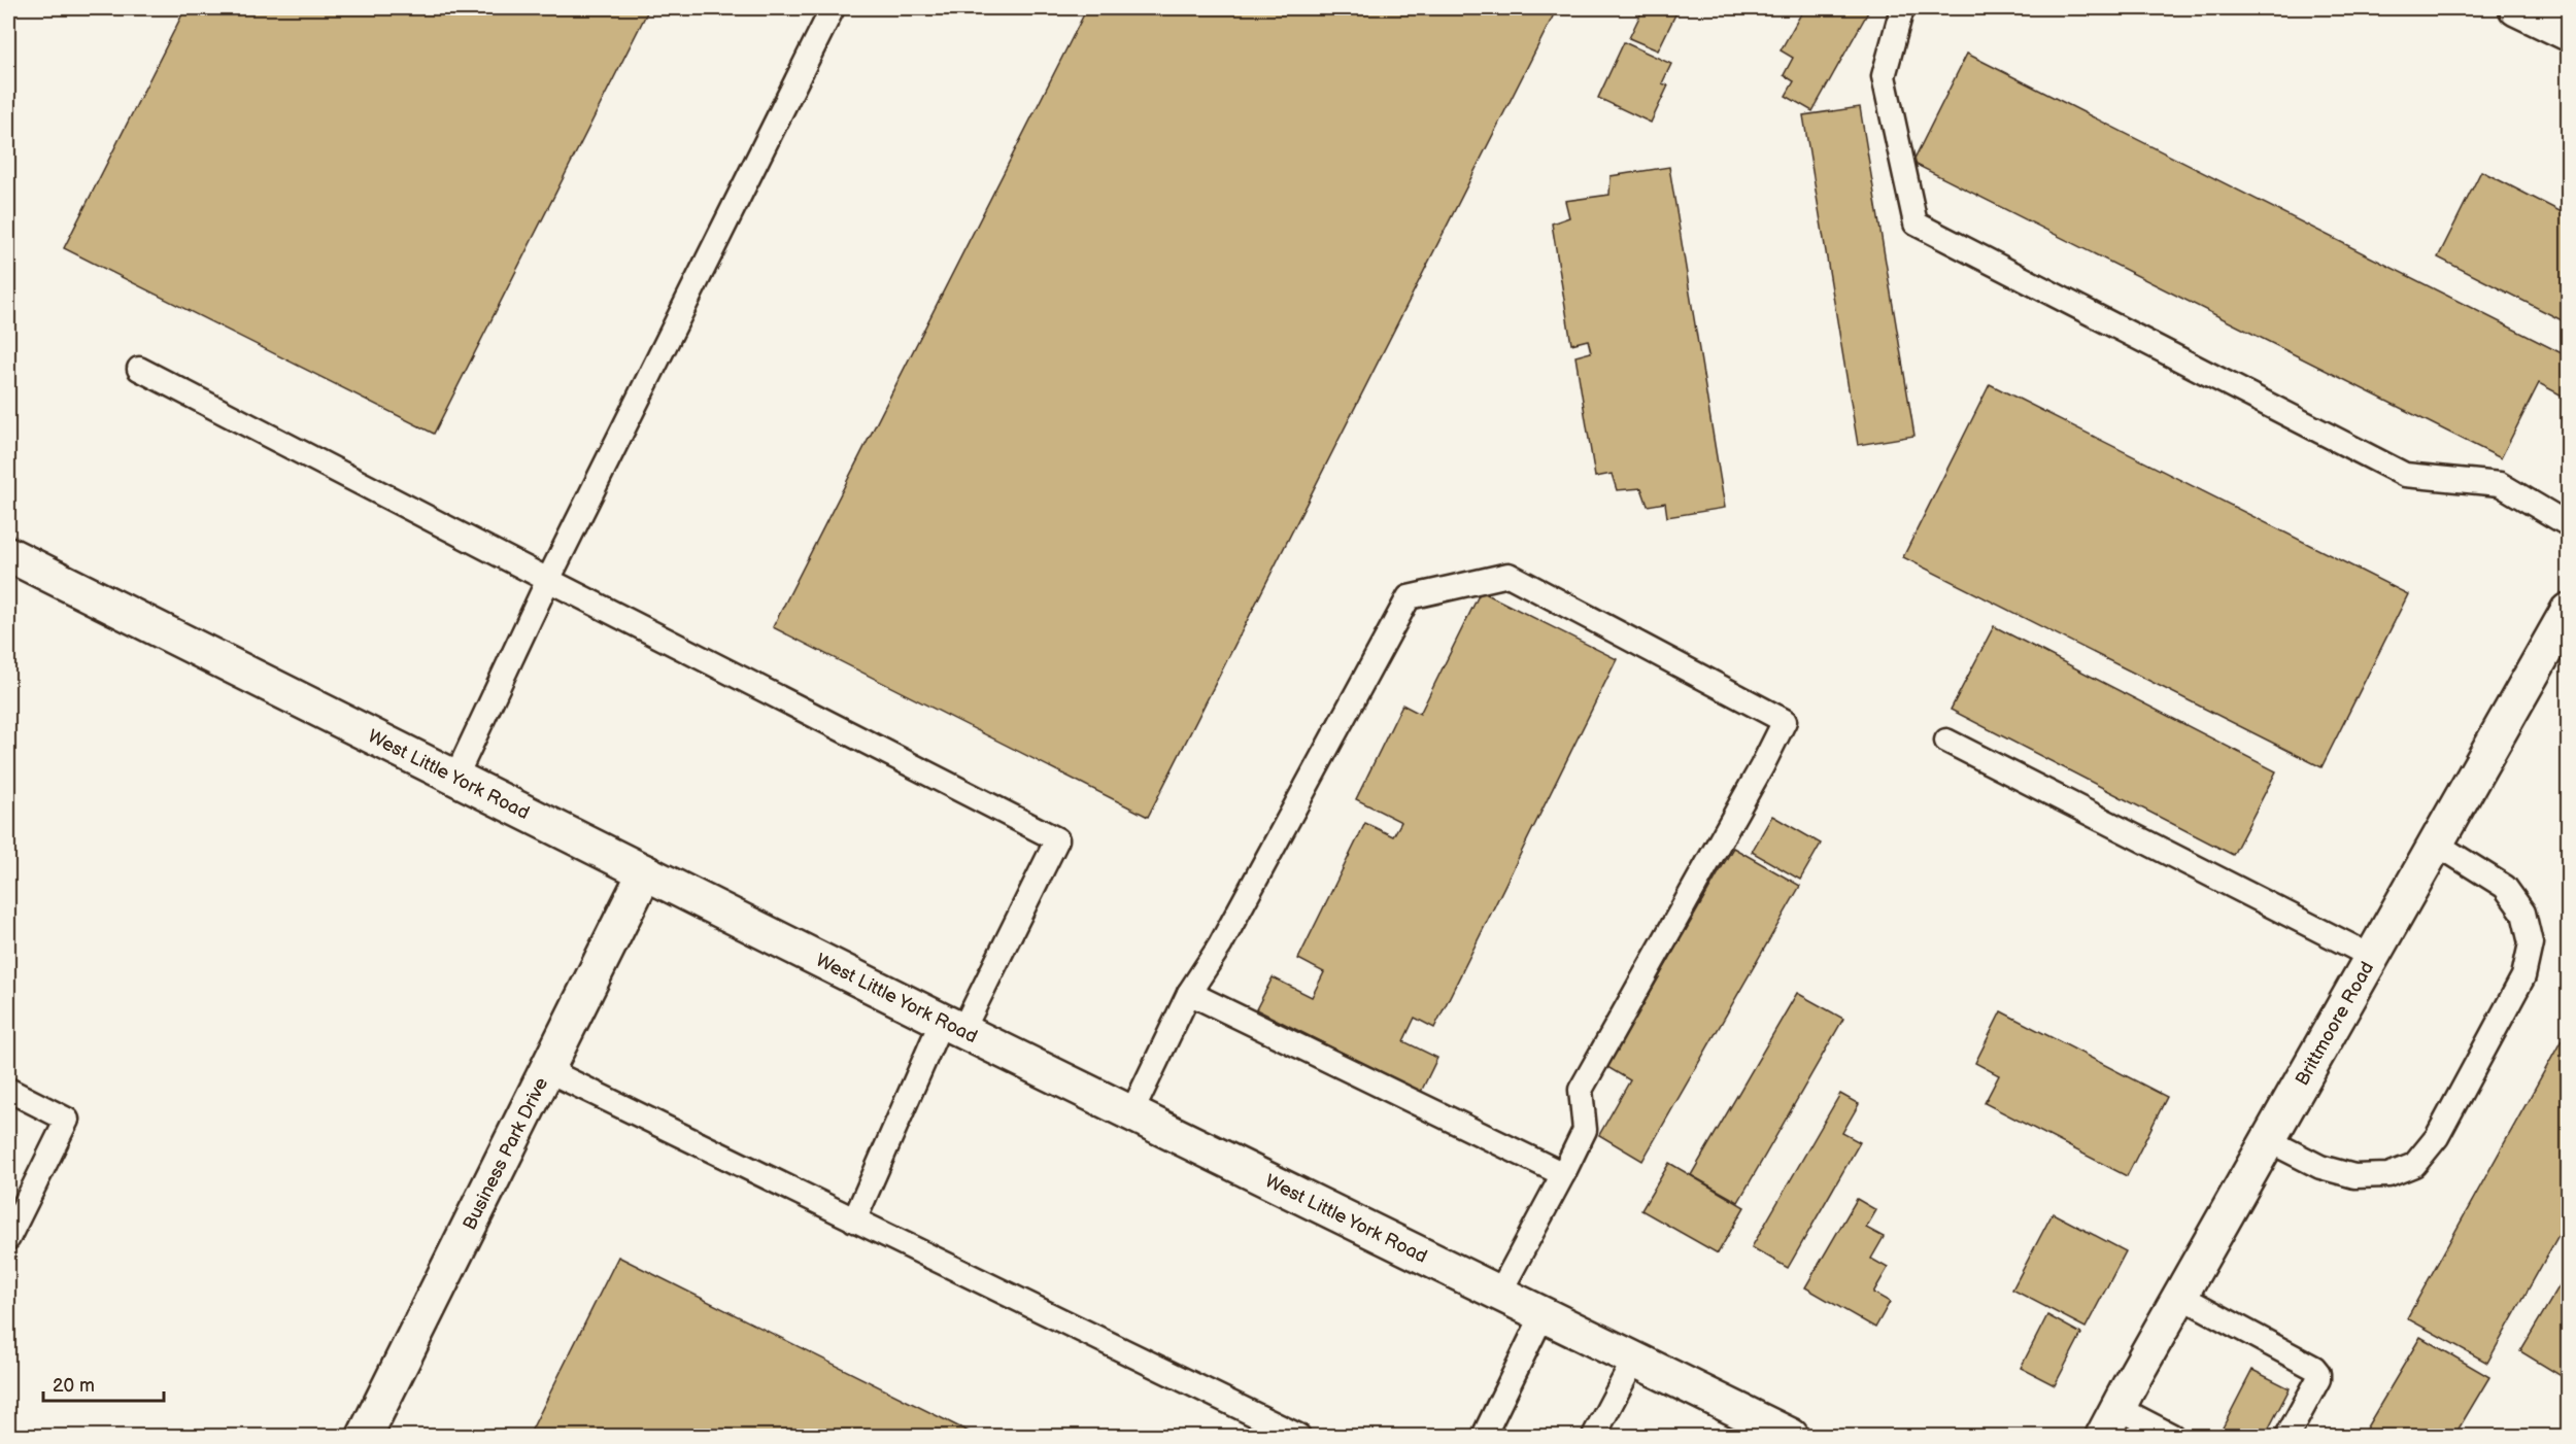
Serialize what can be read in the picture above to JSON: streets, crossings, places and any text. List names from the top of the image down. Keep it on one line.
{"streets":{"main road":["West Little York Road","Brittmoore Road","Business Park Drive"]},"crossings":[["West Little York Road","Business Park Drive"]],"scale_bar":"20 m"}
